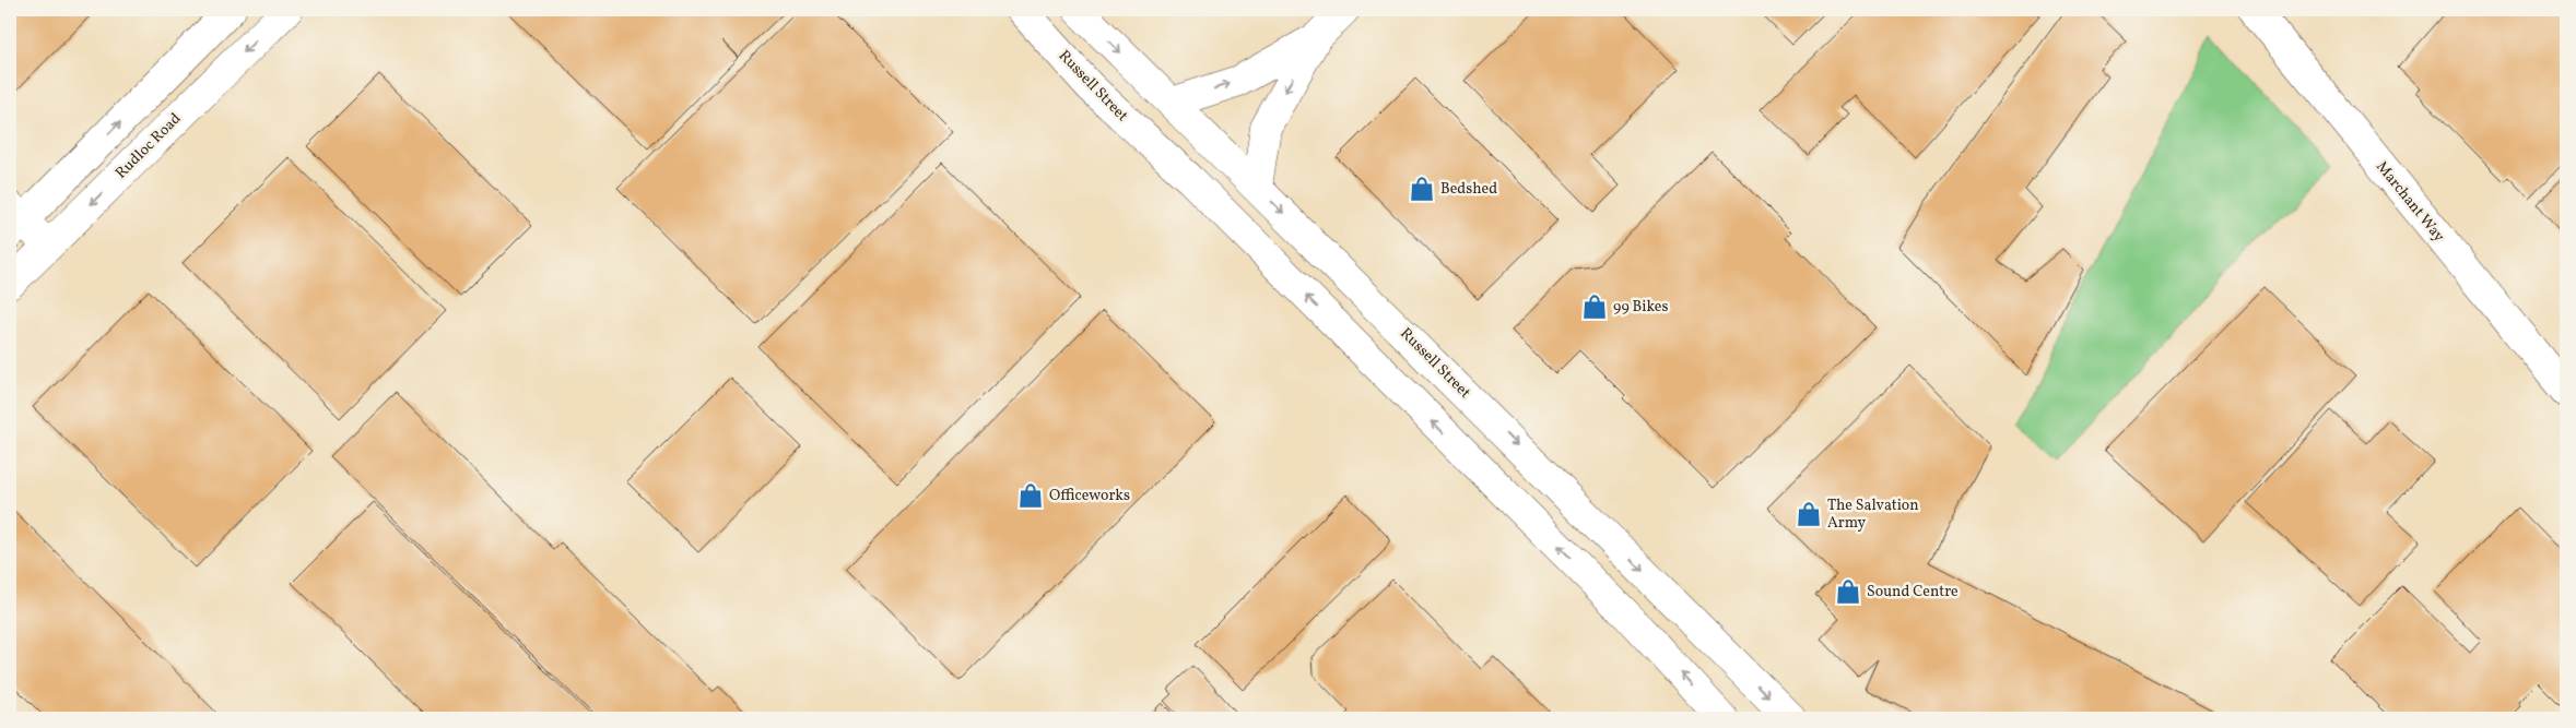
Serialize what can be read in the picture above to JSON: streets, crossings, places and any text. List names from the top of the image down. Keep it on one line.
{"streets":{"main road":["Russell Street","Rudloc Road","Marchant Way"]},"places":{"shop":["Bedshed","99 Bikes","Officeworks","The Salvation Army","Sound Centre"]}}
